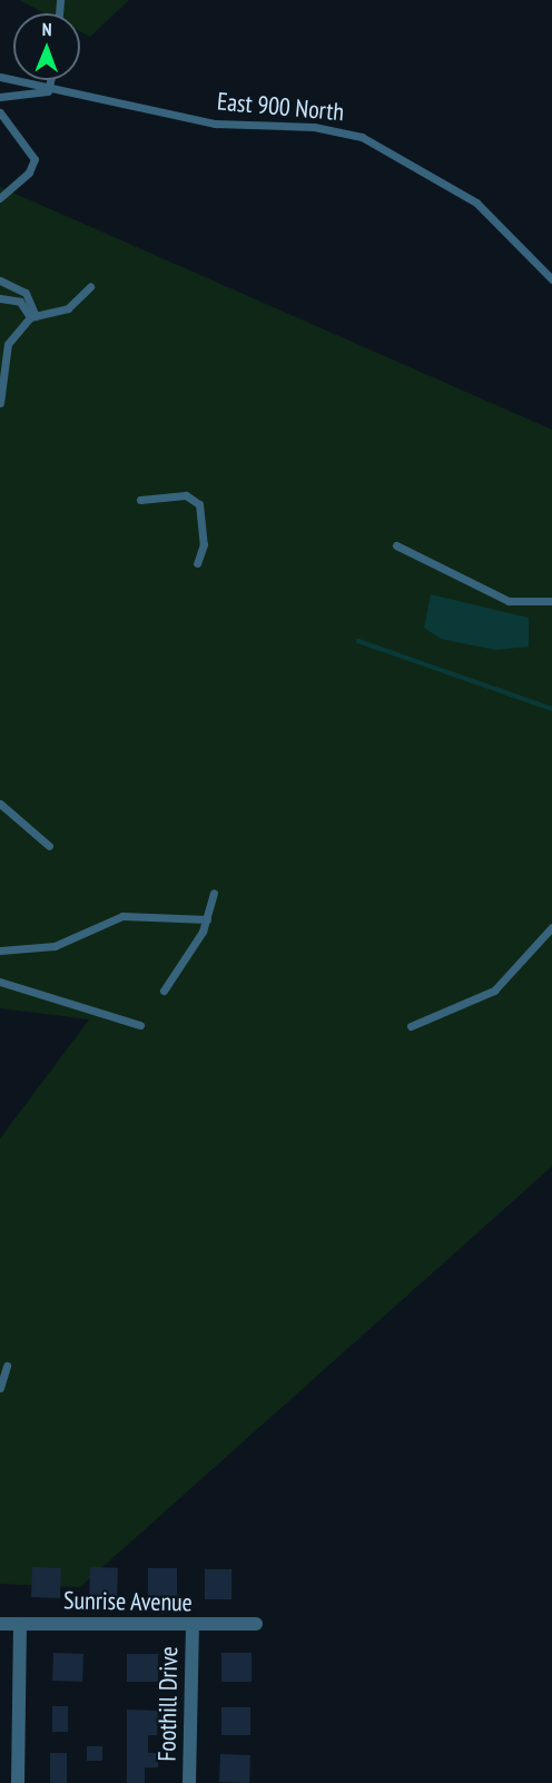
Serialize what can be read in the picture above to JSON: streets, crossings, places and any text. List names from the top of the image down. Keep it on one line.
{"streets":{"street":["Sunrise Avenue","Foothill Drive"],"lane":["East 900 North"]},"crossings":[["Sunrise Avenue","Foothill Drive"]],"north":"top"}
